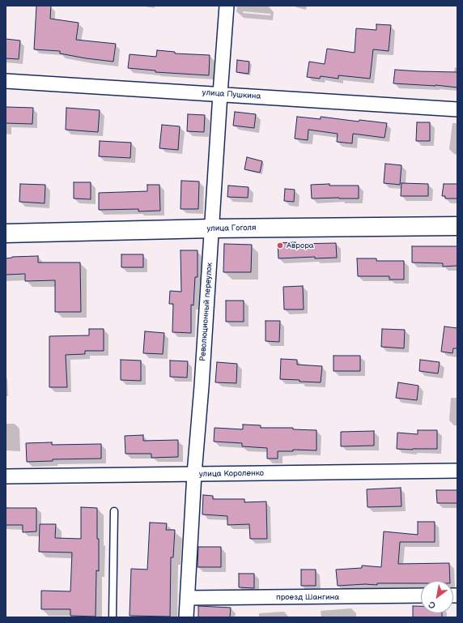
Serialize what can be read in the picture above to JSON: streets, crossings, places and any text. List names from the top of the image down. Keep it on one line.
{"streets":{"street":["улица Пушкина","улица Гоголя","Революционный переулок","улица Короленко","проезд Шангина"]},"crossings":[["улица Пушкина","Революционный переулок"],["улица Гоголя","Революционный переулок"],["Революционный переулок","улица Короленко"],["Революционный переулок","проезд Шангина"]],"places":["Аврора"],"north":"bottom left"}
